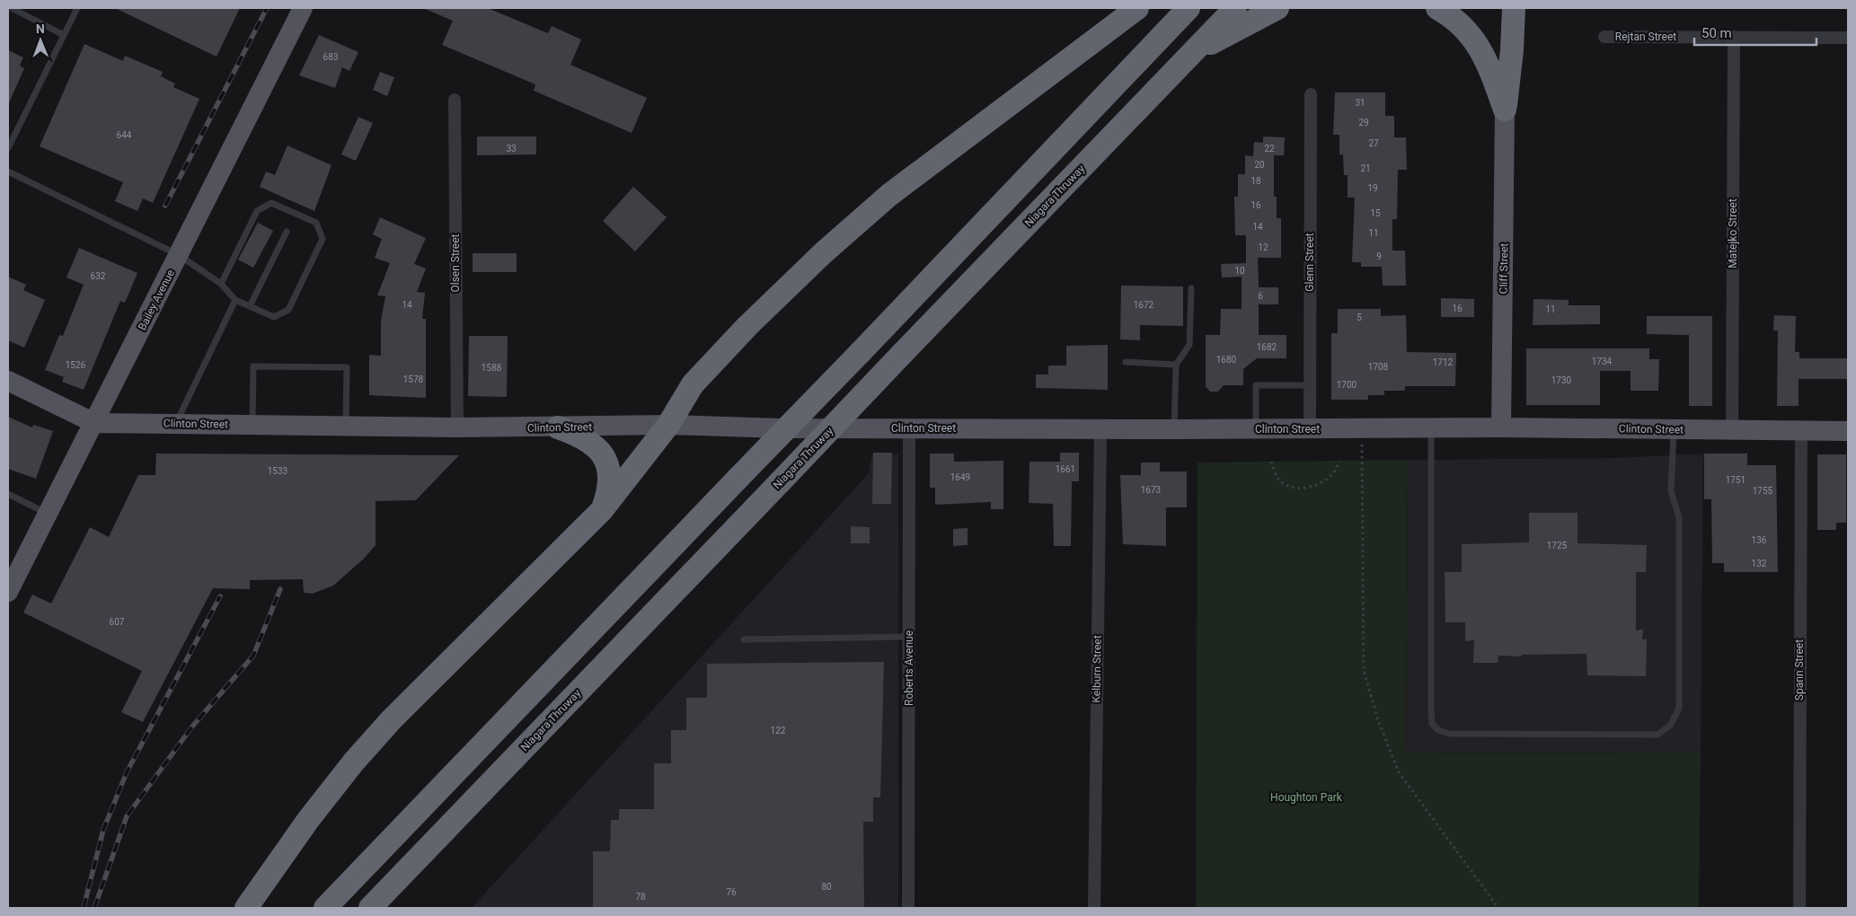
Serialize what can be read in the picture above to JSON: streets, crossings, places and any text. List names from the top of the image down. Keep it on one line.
{"streets":{"highway":["Niagara Thruway"],"main road":["Cliff Street","Bailey Avenue","Clinton Street"],"street":["Rejtan Street","Matejko Street","Glenn Street","Olsen Street","Roberts Avenue","Kelburn Street","Spann Street"]},"crossings":[["Rejtan Street","Matejko Street"],["Matejko Street","Clinton Street"],["Glenn Street","Clinton Street"],["Olsen Street","Clinton Street"],["Cliff Street","Clinton Street"],["Bailey Avenue","Clinton Street"],["Clinton Street","Roberts Avenue"],["Clinton Street","Kelburn Street"],["Clinton Street","Spann Street"]],"parks":["Houghton Park"],"house_numbers":["683","31","29","644","27","33","22","20","21","18","19","16","15","14","11","12","9","10","632","6","14","1672","16","11","5","1682","1680","1734","1712","1526","1708","1588","1578","1730","1700","1661","1533","1649","1751","1673","1755","136","1725","132","607","122","80","76","78"],"scale_bar":"50 m","north":"top"}
